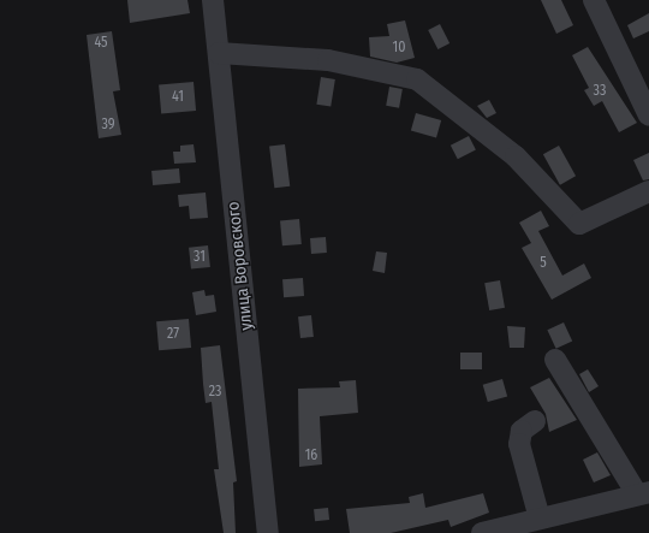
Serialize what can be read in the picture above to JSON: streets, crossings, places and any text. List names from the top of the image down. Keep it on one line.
{"streets":{"street":["улица Воровского"]},"house_numbers":["45","10","33","41","39","31","5","27","23","16"]}
